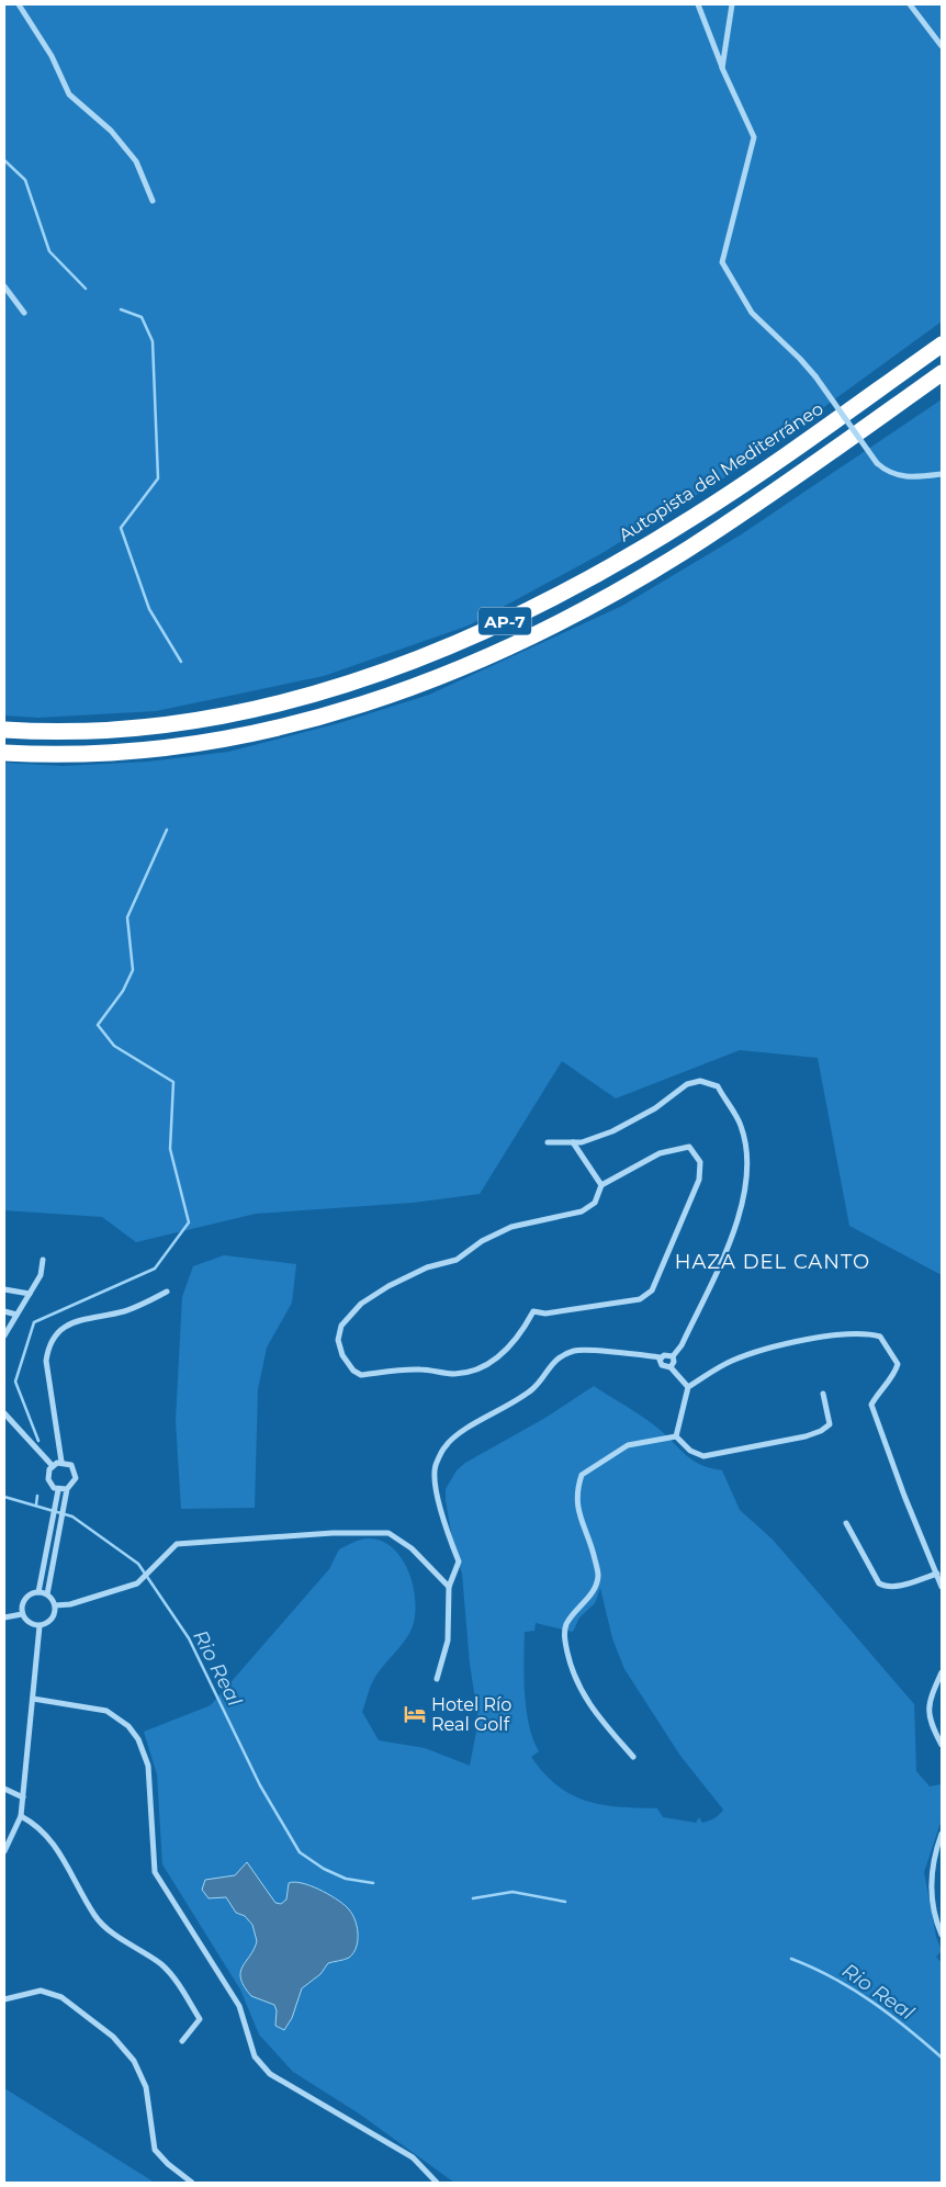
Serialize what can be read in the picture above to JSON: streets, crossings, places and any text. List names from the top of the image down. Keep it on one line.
{"streets":{"highway":["Autopista del Mediterráneo","AP-7"]},"districts":["HAZA DEL CANTO"],"water":["Rio Real"],"places":{"hotel":["Hotel Río Real Golf"]}}
